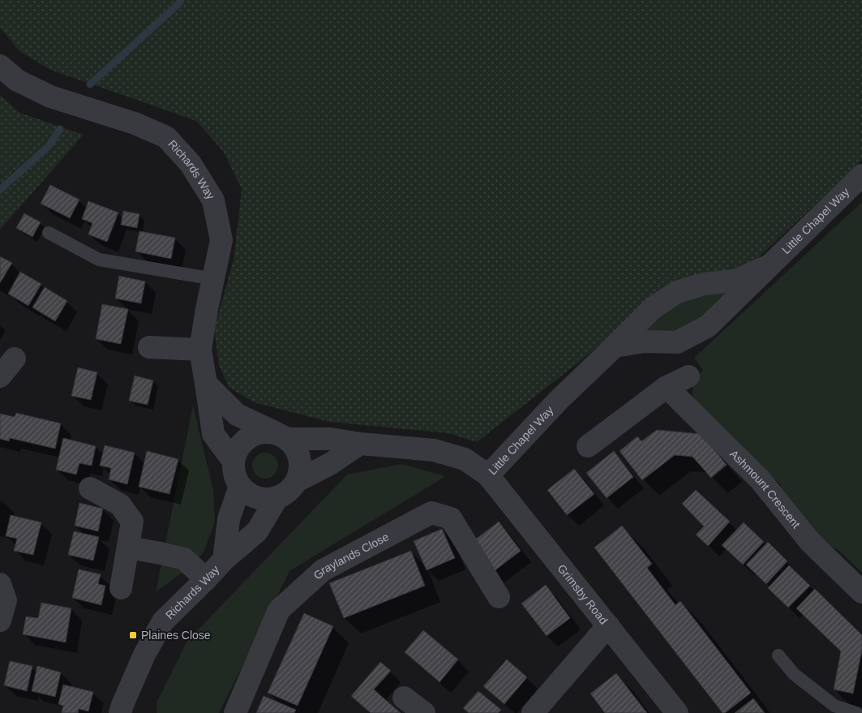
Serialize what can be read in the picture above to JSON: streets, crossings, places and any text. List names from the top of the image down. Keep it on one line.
{"streets":{"street":["Richards Way","Little Chapel Way","Ashmount Crescent","Graylands Close","Grimsby Road"]},"crossings":[["Richards Way","Little Chapel Way"],["Little Chapel Way","Grimsby Road"]],"places":{"transit":["Plaines Close"]}}
